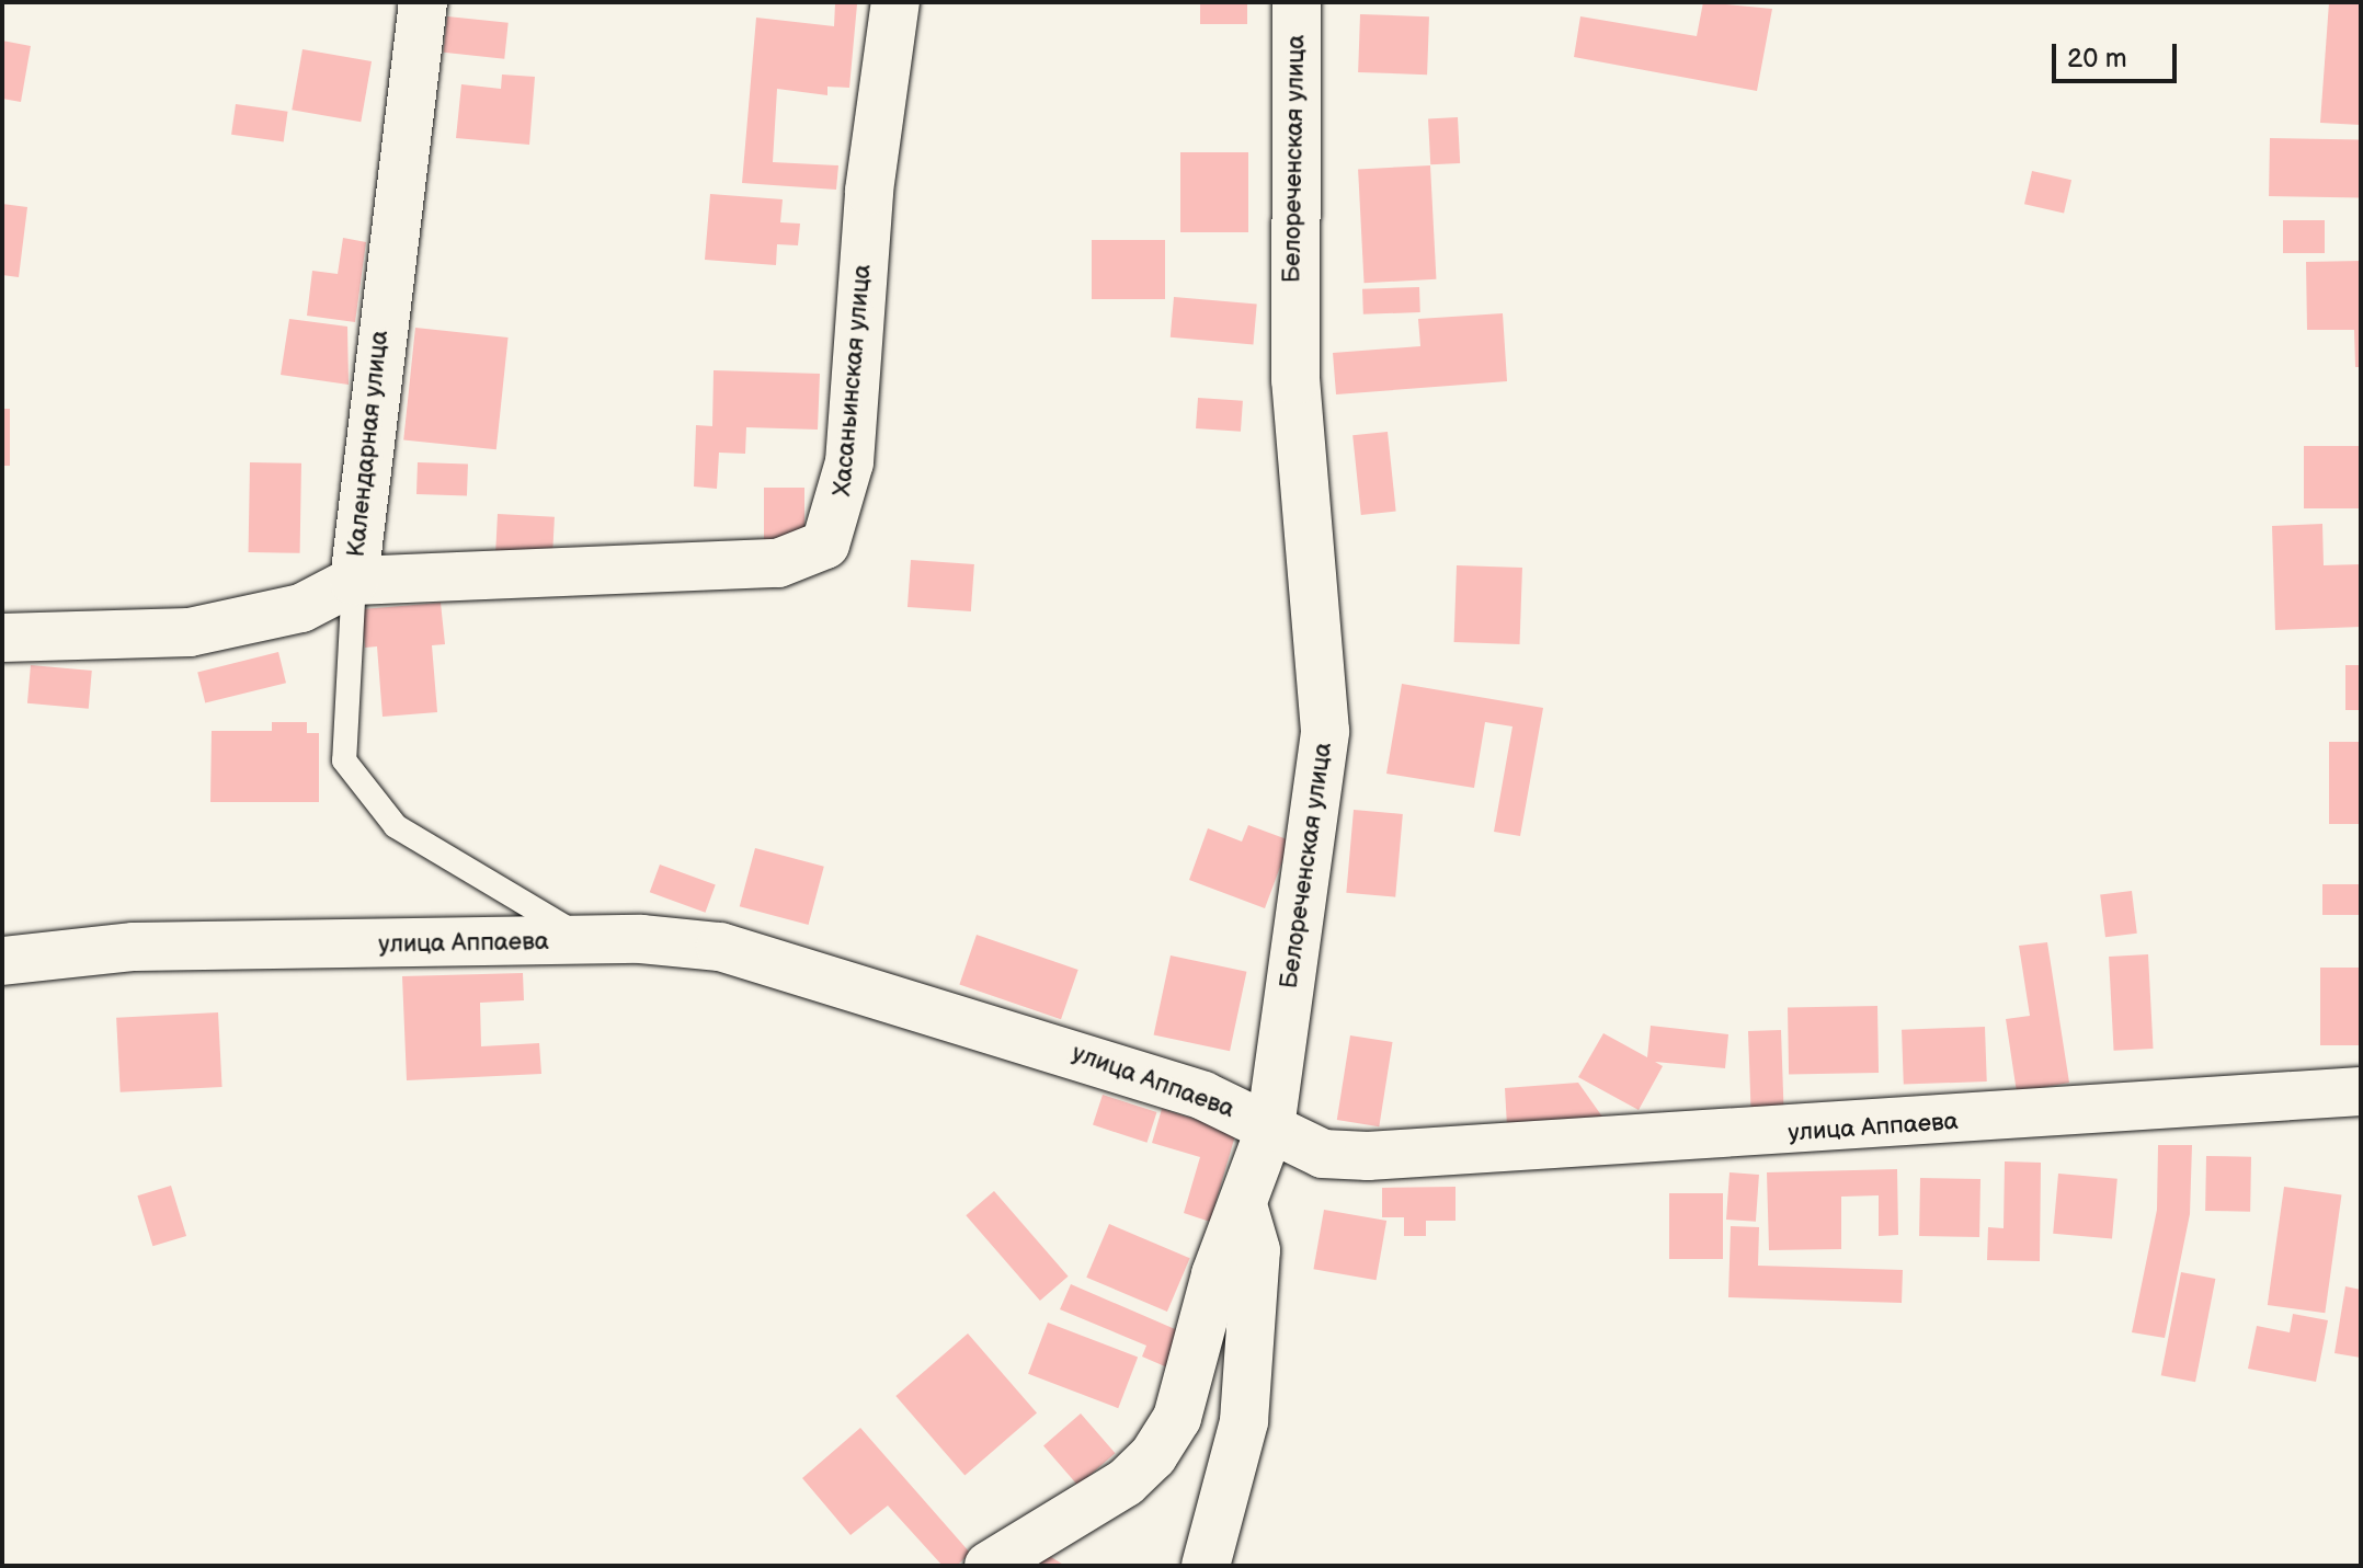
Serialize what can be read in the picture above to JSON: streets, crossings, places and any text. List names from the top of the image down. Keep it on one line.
{"streets":{"street":["Белореченская улица","Хасаньинская улица","Календарная улица","улица Аппаева"]},"crossings":[["Белореченская улица","улица Аппаева"],["Хасаньинская улица","Календарная улица"]],"scale_bar":"20 m"}
